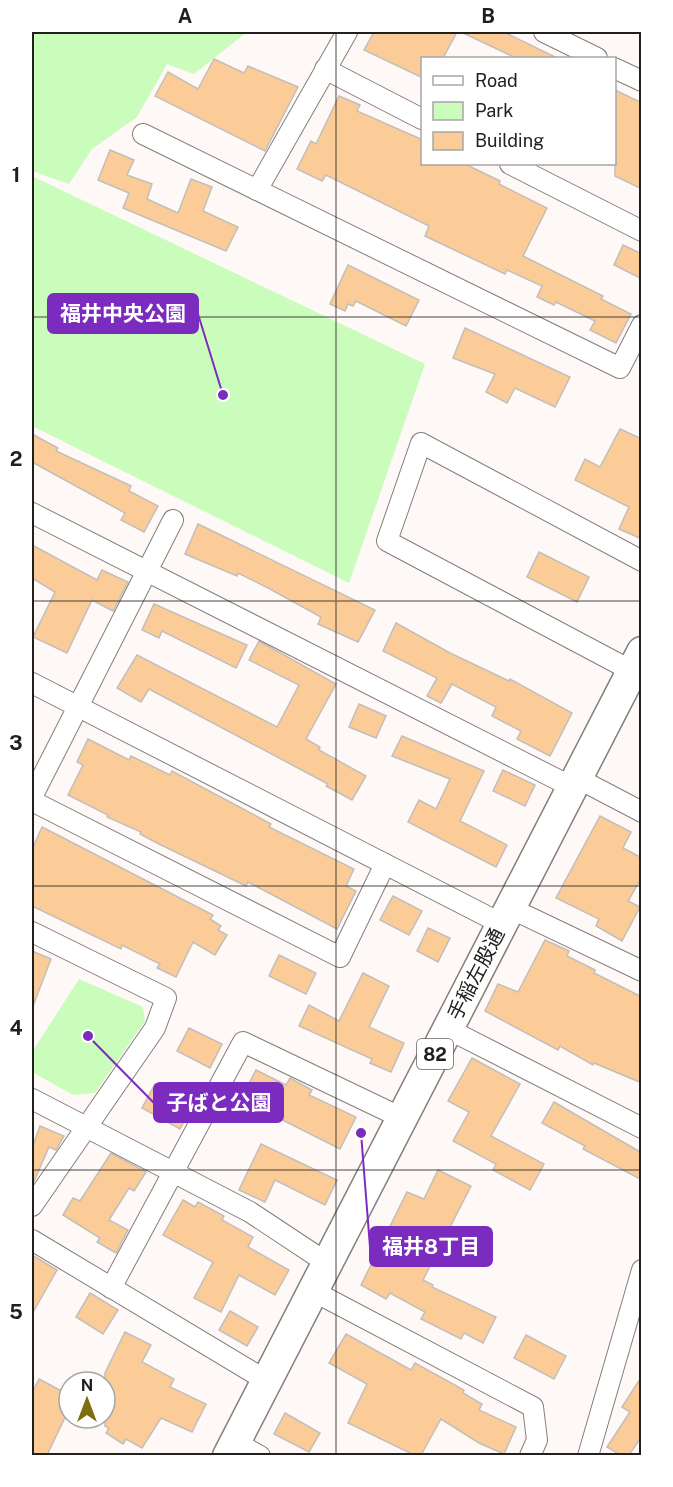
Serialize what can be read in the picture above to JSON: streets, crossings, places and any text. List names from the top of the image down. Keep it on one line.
{"streets":{"main road":["手稲左股通","82"]},"places":["福井中央公園","子ばと公園","福井8丁目"],"legend":["Road","Park","Building"],"north":"top","grid":{"columns":["A","B"],"rows":["1","2","3","4","5"]}}
